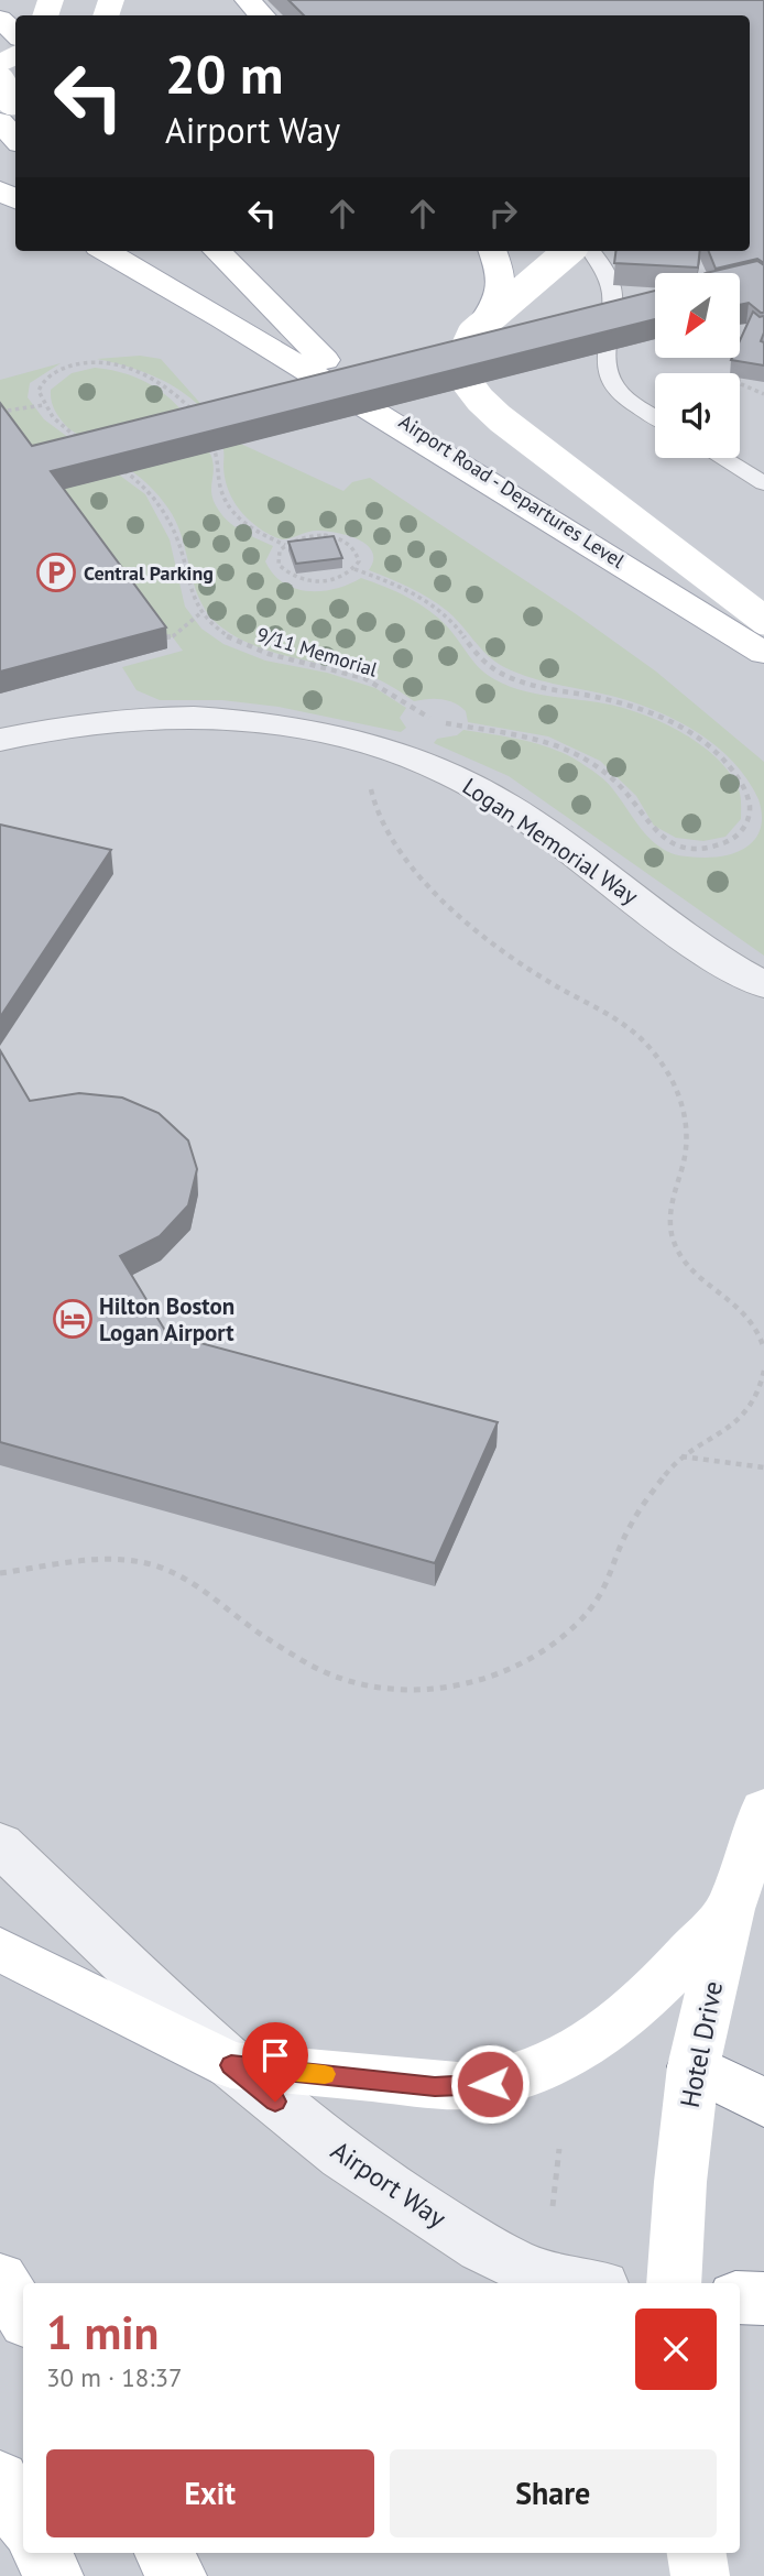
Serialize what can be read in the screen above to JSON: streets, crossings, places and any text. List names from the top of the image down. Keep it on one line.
{"streets":{"main road":["Airport Road - Departures Level","Hotel Drive"],"street":["Logan Memorial Way","Airport Way"],"path":["9/11 Memorial"]},"places":{"parking":["Central Parking"],"hotel":["Hilton Boston Logan Airport"]},"north":"bottom left","page":{"turn":["20 m","Airport Way"],"heading":["1 min","30 m · 18:37"],"buttons":["Exit","Share"]}}
